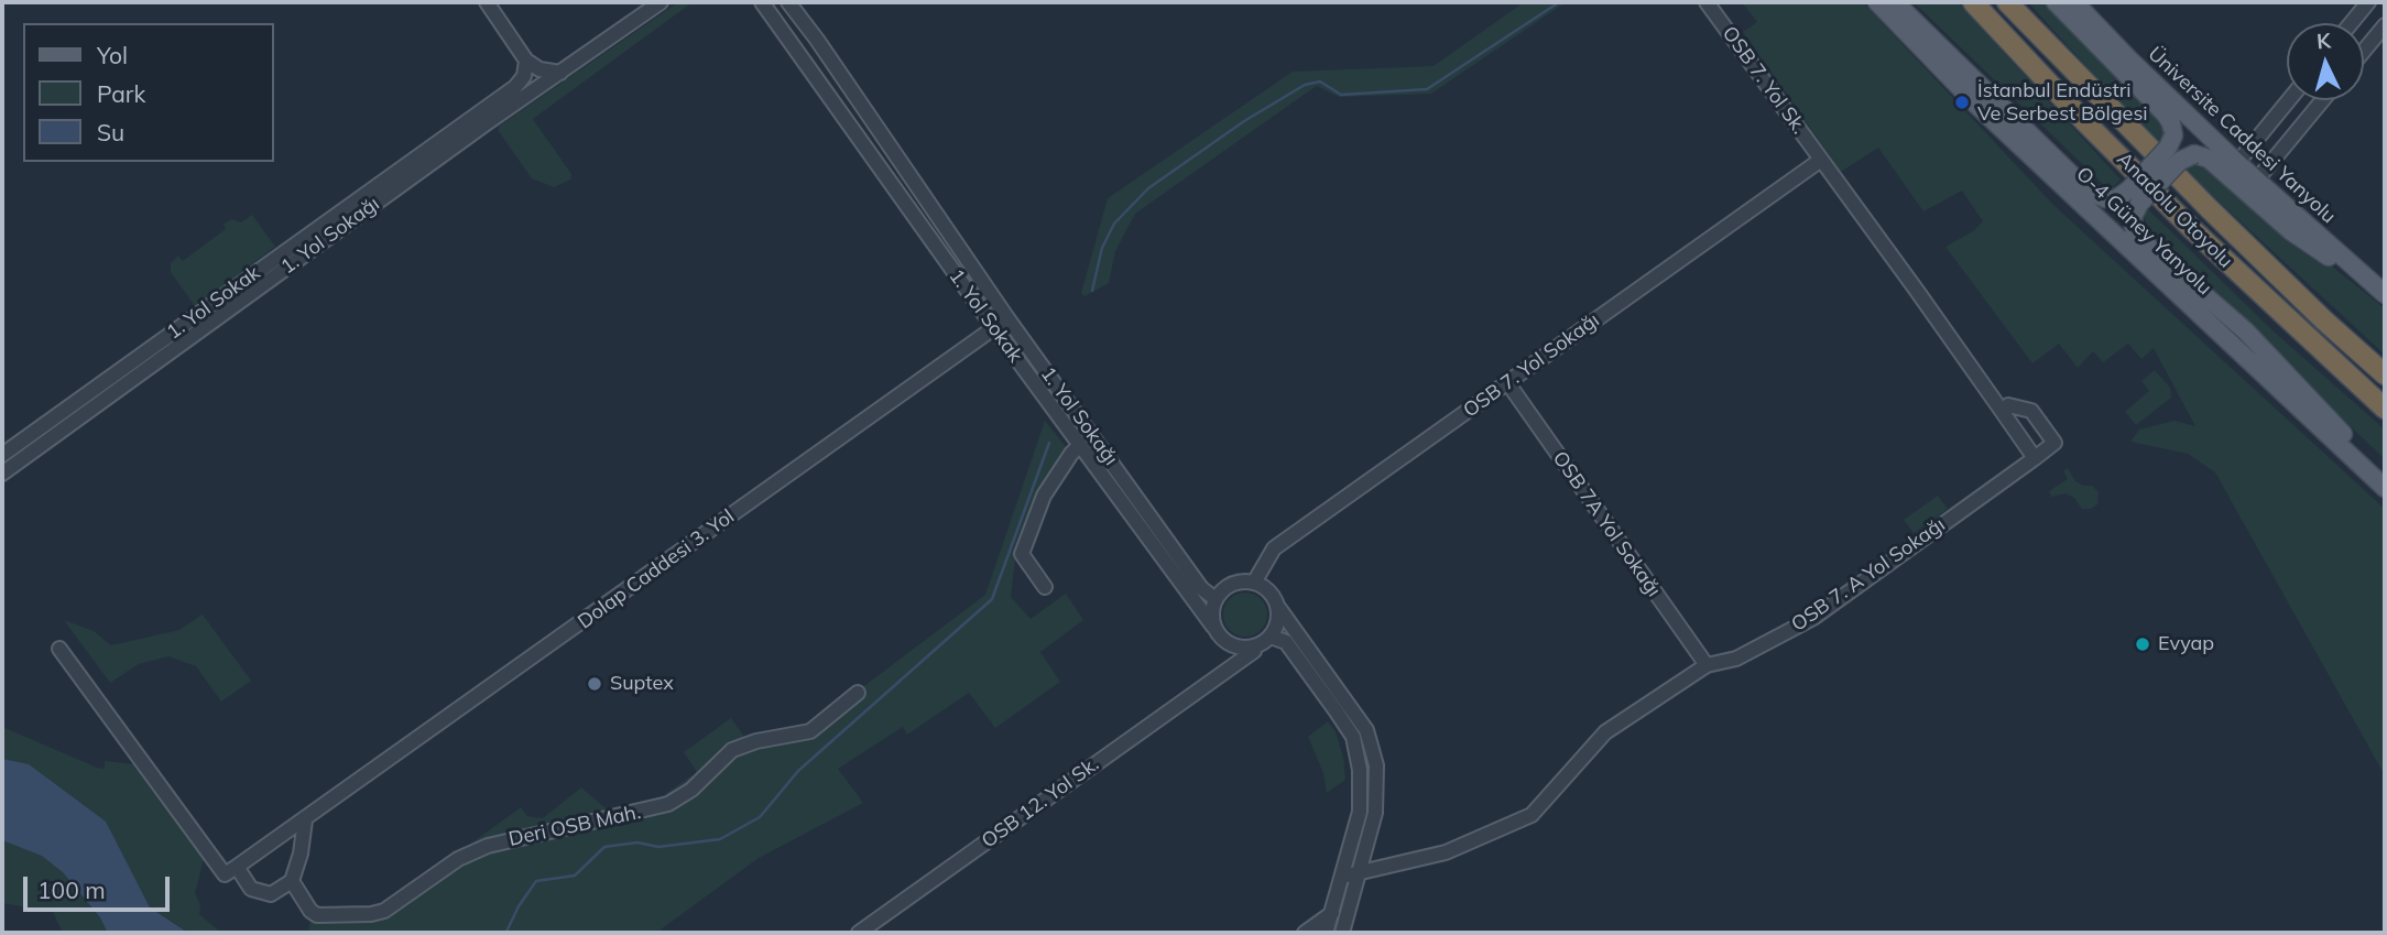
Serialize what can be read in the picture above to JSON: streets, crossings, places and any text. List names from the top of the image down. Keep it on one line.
{"streets":{"highway":["Anadolu Otoyolu"],"main road":["Üniversite Caddesi Yanyolu","O-4 Güney Yanyolu"],"street":["OSB 7. Yol Sk.","1. Yol Sokağı","1. Yol Sokak","OSB 7. Yol Sokağı","OSB 7A Yol Sokağı","Dolap Caddesi 3. Yol","OSB 7. A Yol Sokağı","OSB 12. Yol Sk.","Deri OSB Mah."]},"crossings":[["OSB 7. Yol Sk.","OSB 7. Yol Sokağı"],["1. Yol Sokağı","1. Yol Sokak"],["1. Yol Sokağı","OSB 7. Yol Sokağı"],["1. Yol Sokağı","Dolap Caddesi 3. Yol"],["1. Yol Sokağı","OSB 12. Yol Sk."],["1. Yol Sokak","OSB 7. Yol Sokağı"],["1. Yol Sokak","Dolap Caddesi 3. Yol"],["1. Yol Sokak","OSB 12. Yol Sk."],["OSB 7. Yol Sokağı","OSB 7A Yol Sokağı"],["OSB 7. Yol Sokağı","OSB 12. Yol Sk."],["OSB 7A Yol Sokağı","OSB 7. A Yol Sokağı"]],"places":["İstanbul Endüstri Ve Serbest Bölgesi","Evyap","Suptex"],"legend":["Yol","Park","Su"],"scale_bar":"100 m","north":"top"}
